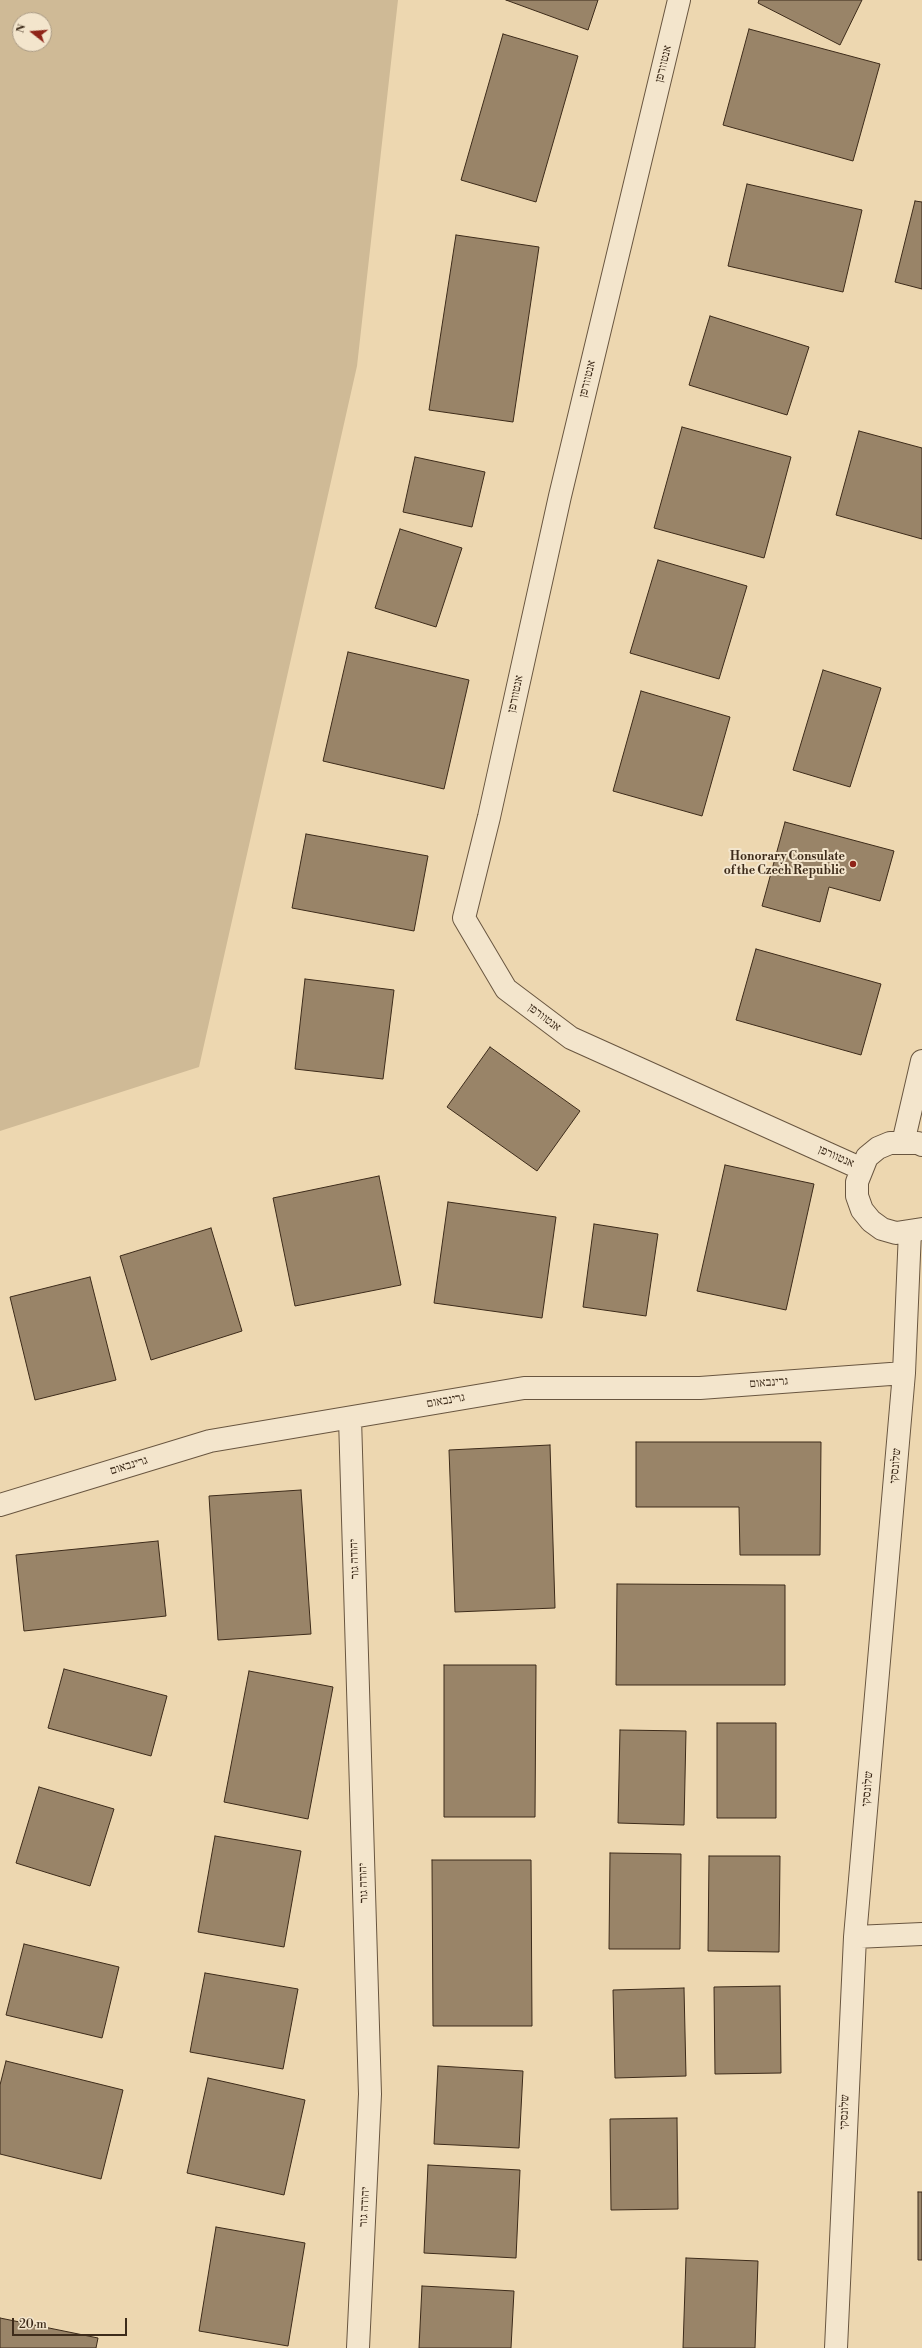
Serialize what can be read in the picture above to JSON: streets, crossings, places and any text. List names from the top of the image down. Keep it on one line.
{"streets":{"street":["אנטוורפן","גרינבאום","שלונסקי","יהודה גור"]},"crossings":[["גרינבאום","שלונסקי"],["גרינבאום","יהודה גור"]],"places":["Honorary Consulate of the Czech Republic"],"scale_bar":"20 m","north":"left"}
